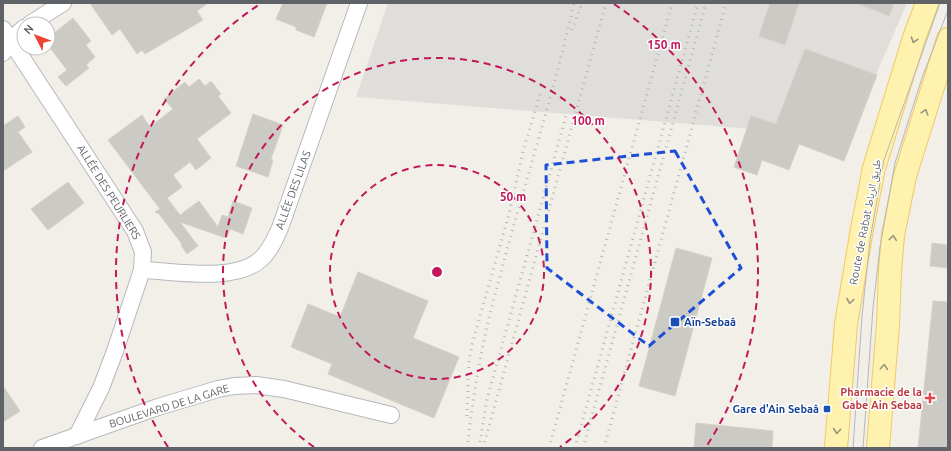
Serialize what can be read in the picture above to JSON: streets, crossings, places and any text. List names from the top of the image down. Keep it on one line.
{"streets":{"main road":["Route de Rabat طريق الرباط"],"street":["ALLÉE DES LILAS","ALLÉE DES PEUPLIERS","BOULEVARD DE LA GARE"]},"crossings":[["ALLÉE DES LILAS","ALLÉE DES PEUPLIERS"],["ALLÉE DES PEUPLIERS","BOULEVARD DE LA GARE"]],"places":{"transit":["Aïn-Sebaâ","Gare d'Ain Sebaâ"],"health":["Pharmacie de la Gabe Ain Sebaa"]},"north":"top left","rings":["150 m","100 m","50 m"]}
